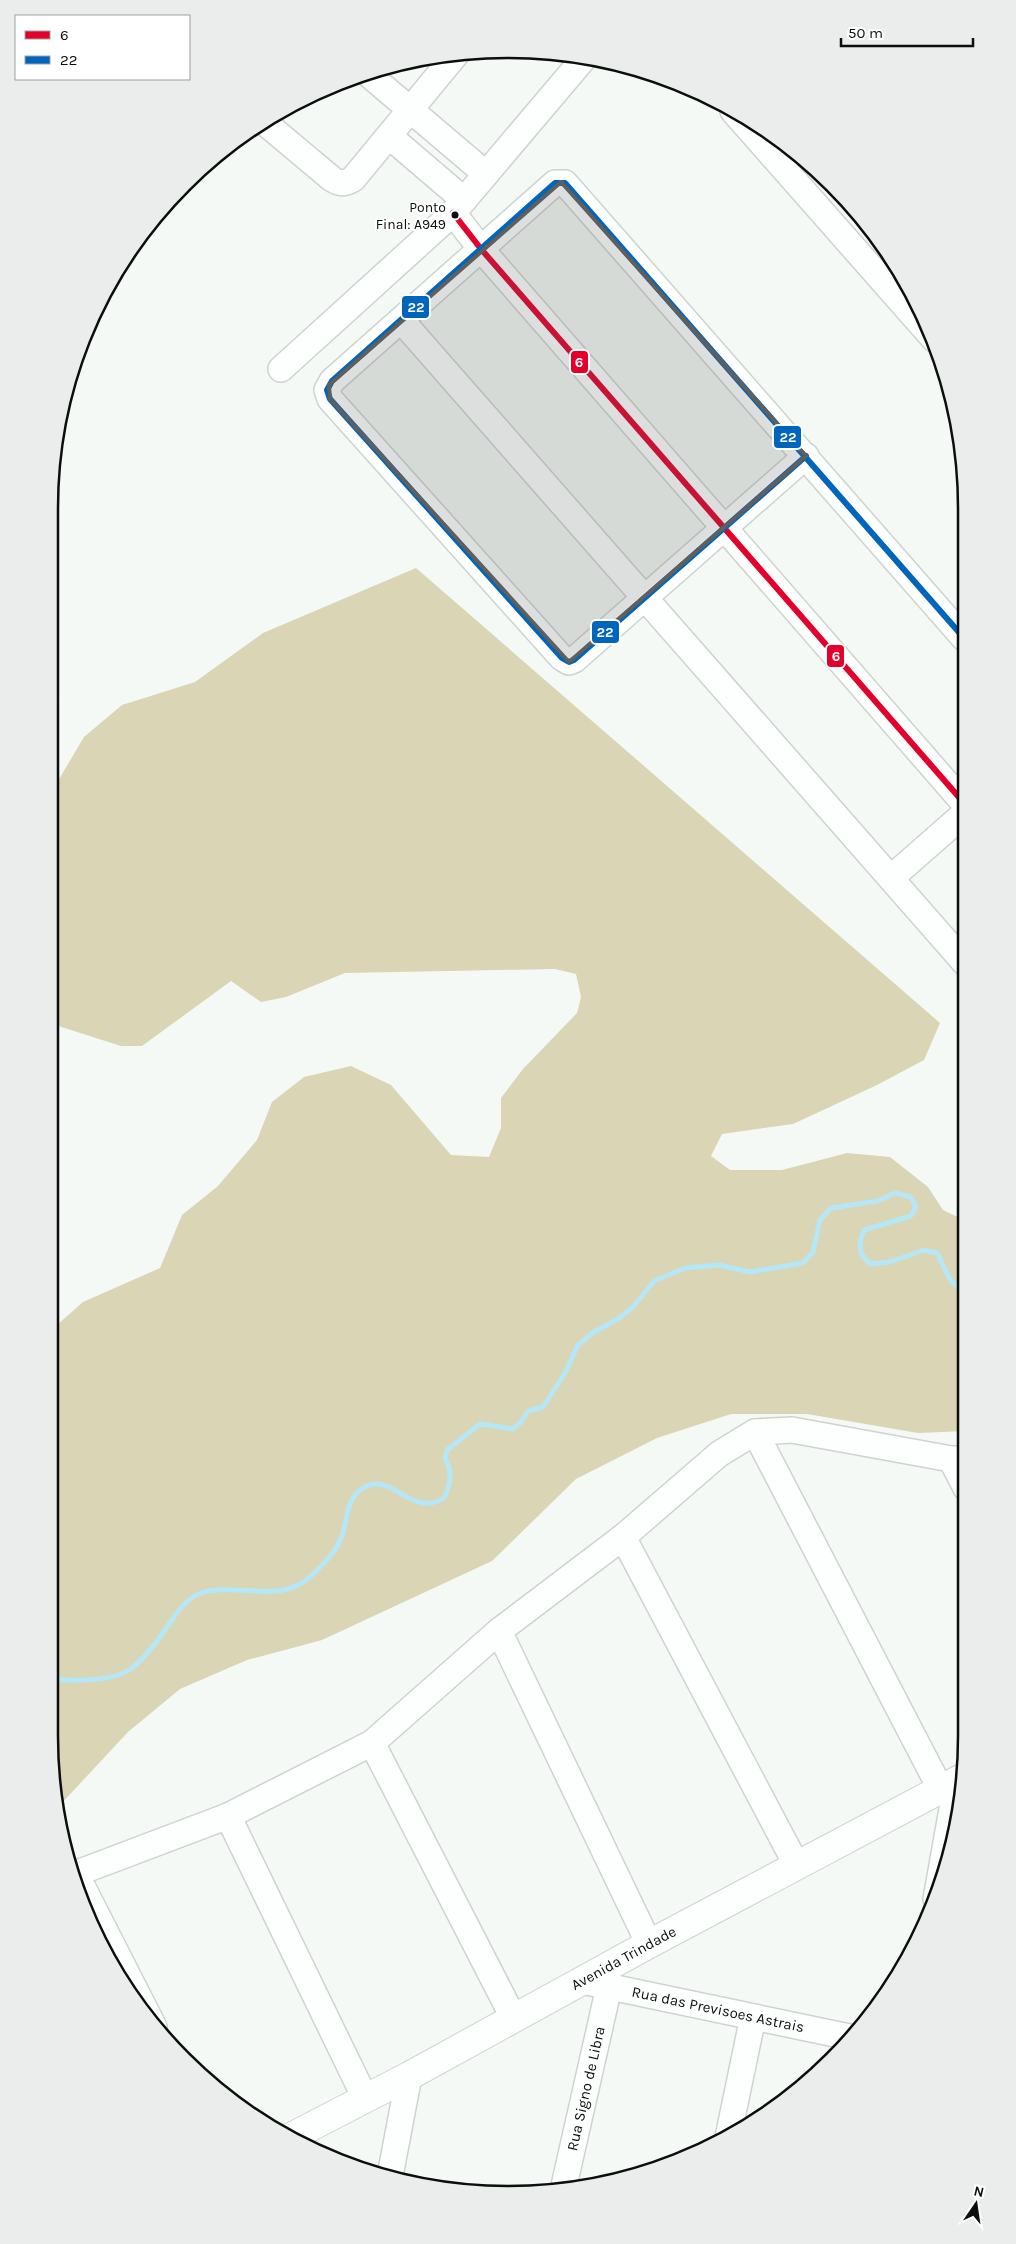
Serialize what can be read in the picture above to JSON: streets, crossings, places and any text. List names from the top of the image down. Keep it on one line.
{"streets":{"main road":["Avenida Trindade"],"street":["Rua das Previsoes Astrais","Rua Signo de Libra"]},"crossings":[["Avenida Trindade","Rua das Previsoes Astrais"],["Rua das Previsoes Astrais","Rua Signo de Libra"]],"places":["Ponto Final: A949"],"lines":["transit line 22","transit line 6"],"legend":["6","22"],"scale_bar":"50 m","north":"top"}
